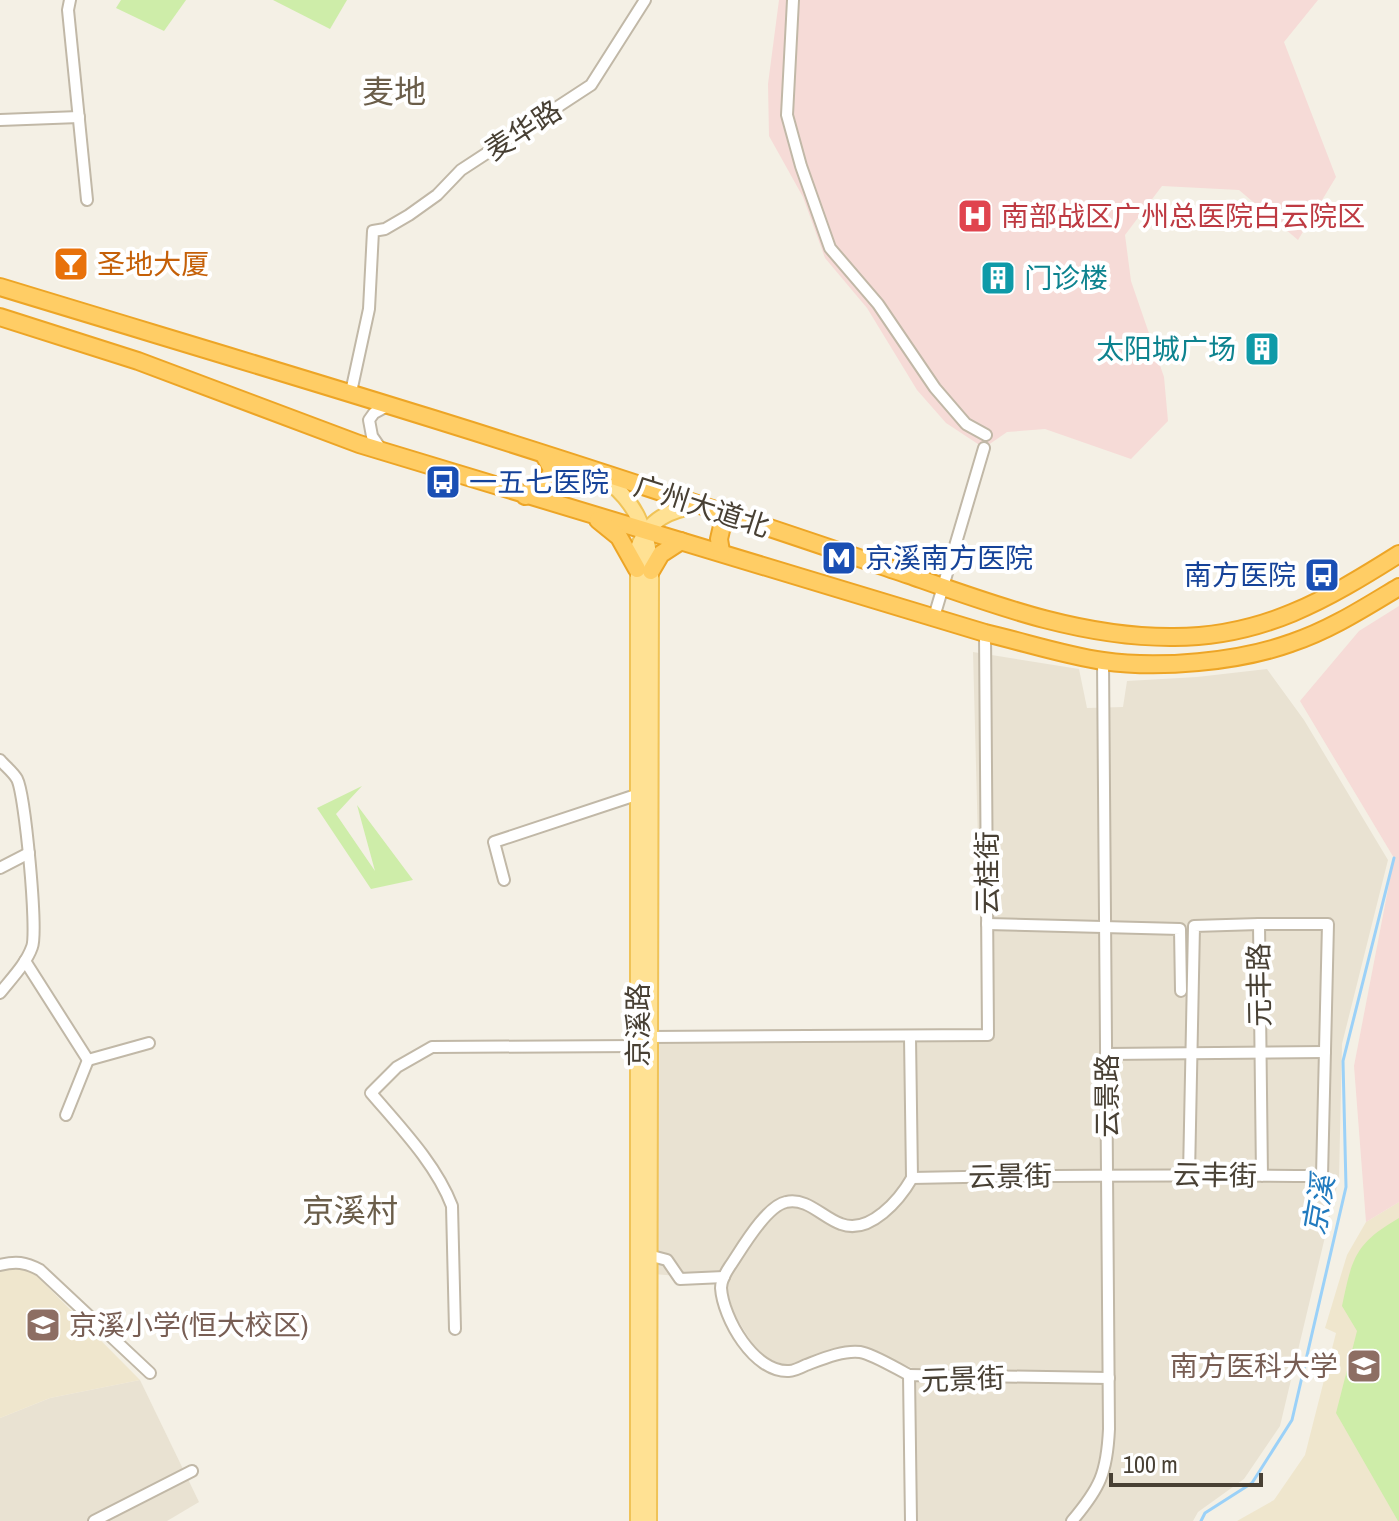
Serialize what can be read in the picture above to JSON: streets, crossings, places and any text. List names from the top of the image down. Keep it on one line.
{"streets":{"highway":["广州大道北"],"main road":["京溪路"],"street":["麦华路","云桂街","元丰路","云景路","云丰街","云景街","元景街"]},"crossings":[["麦华路","广州大道北"],["广州大道北","云桂街"],["广州大道北","京溪路"],["广州大道北","云景路"],["云桂街","京溪路"],["元丰路","云丰街"],["云景路","云丰街"],["云景路","云景街"],["云景路","元景街"],["云丰街","云景街"]],"districts":["麦地","京溪村"],"water":["京溪"],"places":{"hospital":["南部战区广州总医院白云院区"],"bar":["圣地大厦"],"building":["门诊楼","太阳城广场"],"bus stop":["一五七医院","南方医院"],"metro station":["京溪南方医院"],"school or university":["京溪小学(恒大校区)","南方医科大学"]},"scale_bar":"100 m"}
